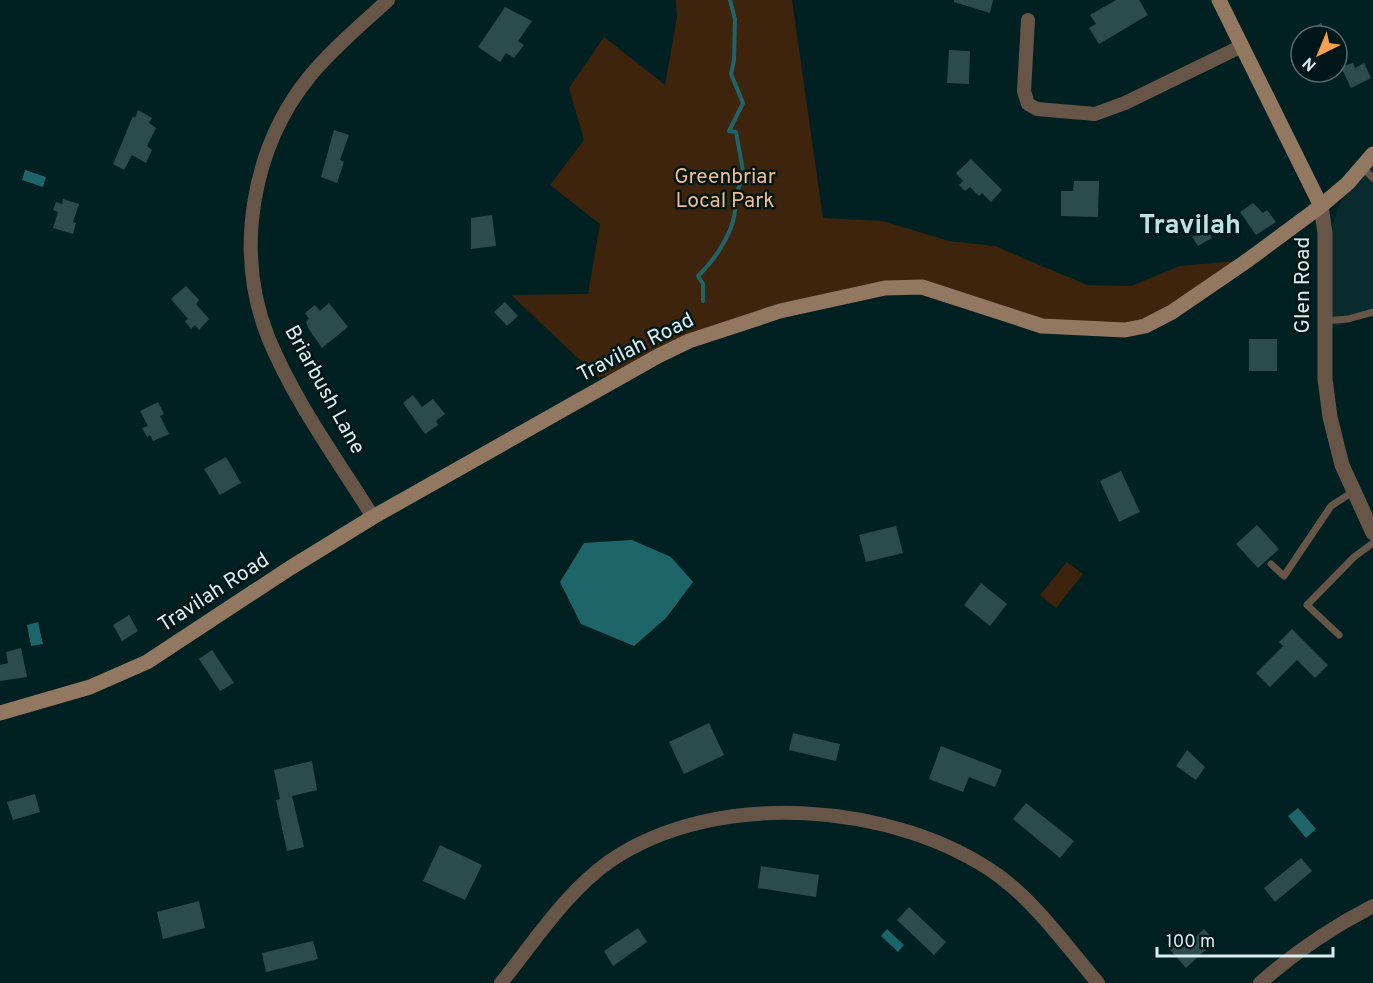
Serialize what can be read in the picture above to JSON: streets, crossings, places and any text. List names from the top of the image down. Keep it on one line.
{"streets":{"main road":["Glen Road","Travilah Road"],"street":["Briarbush Lane"]},"crossings":[["Glen Road","Travilah Road"],["Travilah Road","Briarbush Lane"]],"districts":["Travilah"],"parks":["Greenbriar Local Park"],"scale_bar":"100 m","north":"bottom left"}
